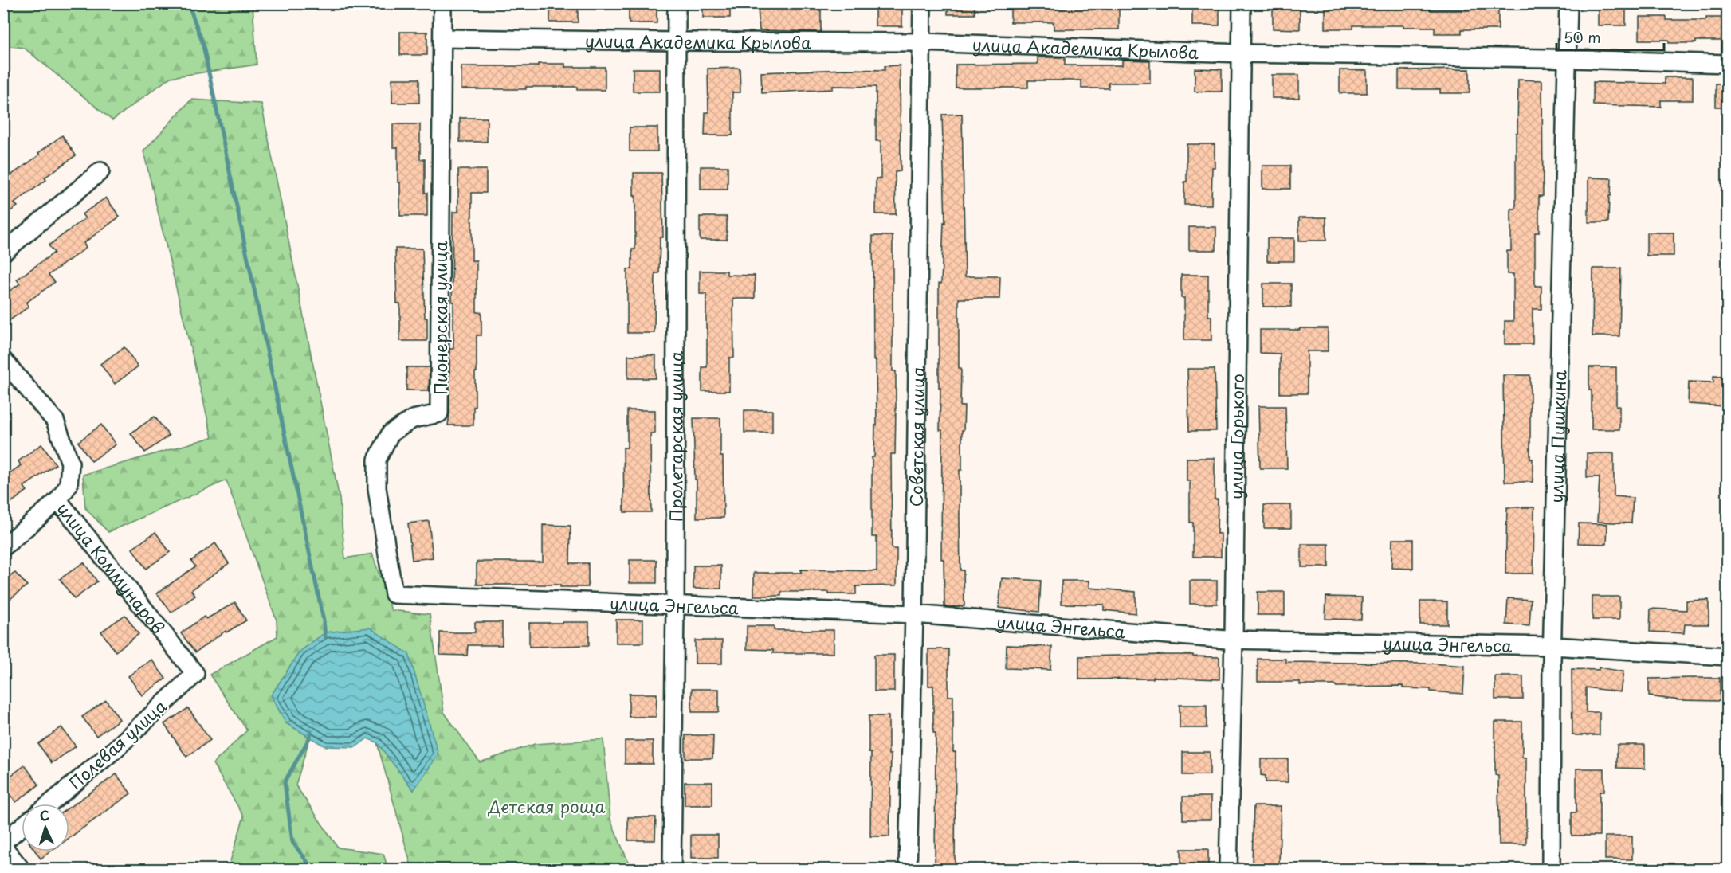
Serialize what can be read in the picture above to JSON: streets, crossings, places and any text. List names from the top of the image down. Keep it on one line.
{"streets":{"street":["улица Академика Крылова","Пионерская улица","Пролетарская улица","Советская улица","улица Горького","улица Пушкина","улица Коммунаров","улица Энгельса","Полевая улица"]},"crossings":[["улица Академика Крылова","Пионерская улица"],["улица Академика Крылова","Пролетарская улица"],["улица Академика Крылова","Советская улица"],["улица Академика Крылова","улица Горького"],["улица Академика Крылова","улица Пушкина"],["Пионерская улица","улица Энгельса"],["Пролетарская улица","улица Энгельса"],["Советская улица","улица Энгельса"],["улица Горького","улица Энгельса"],["улица Пушкина","улица Энгельса"],["улица Коммунаров","Полевая улица"]],"parks":["Детская роща"],"scale_bar":"50 m","north":"top"}
